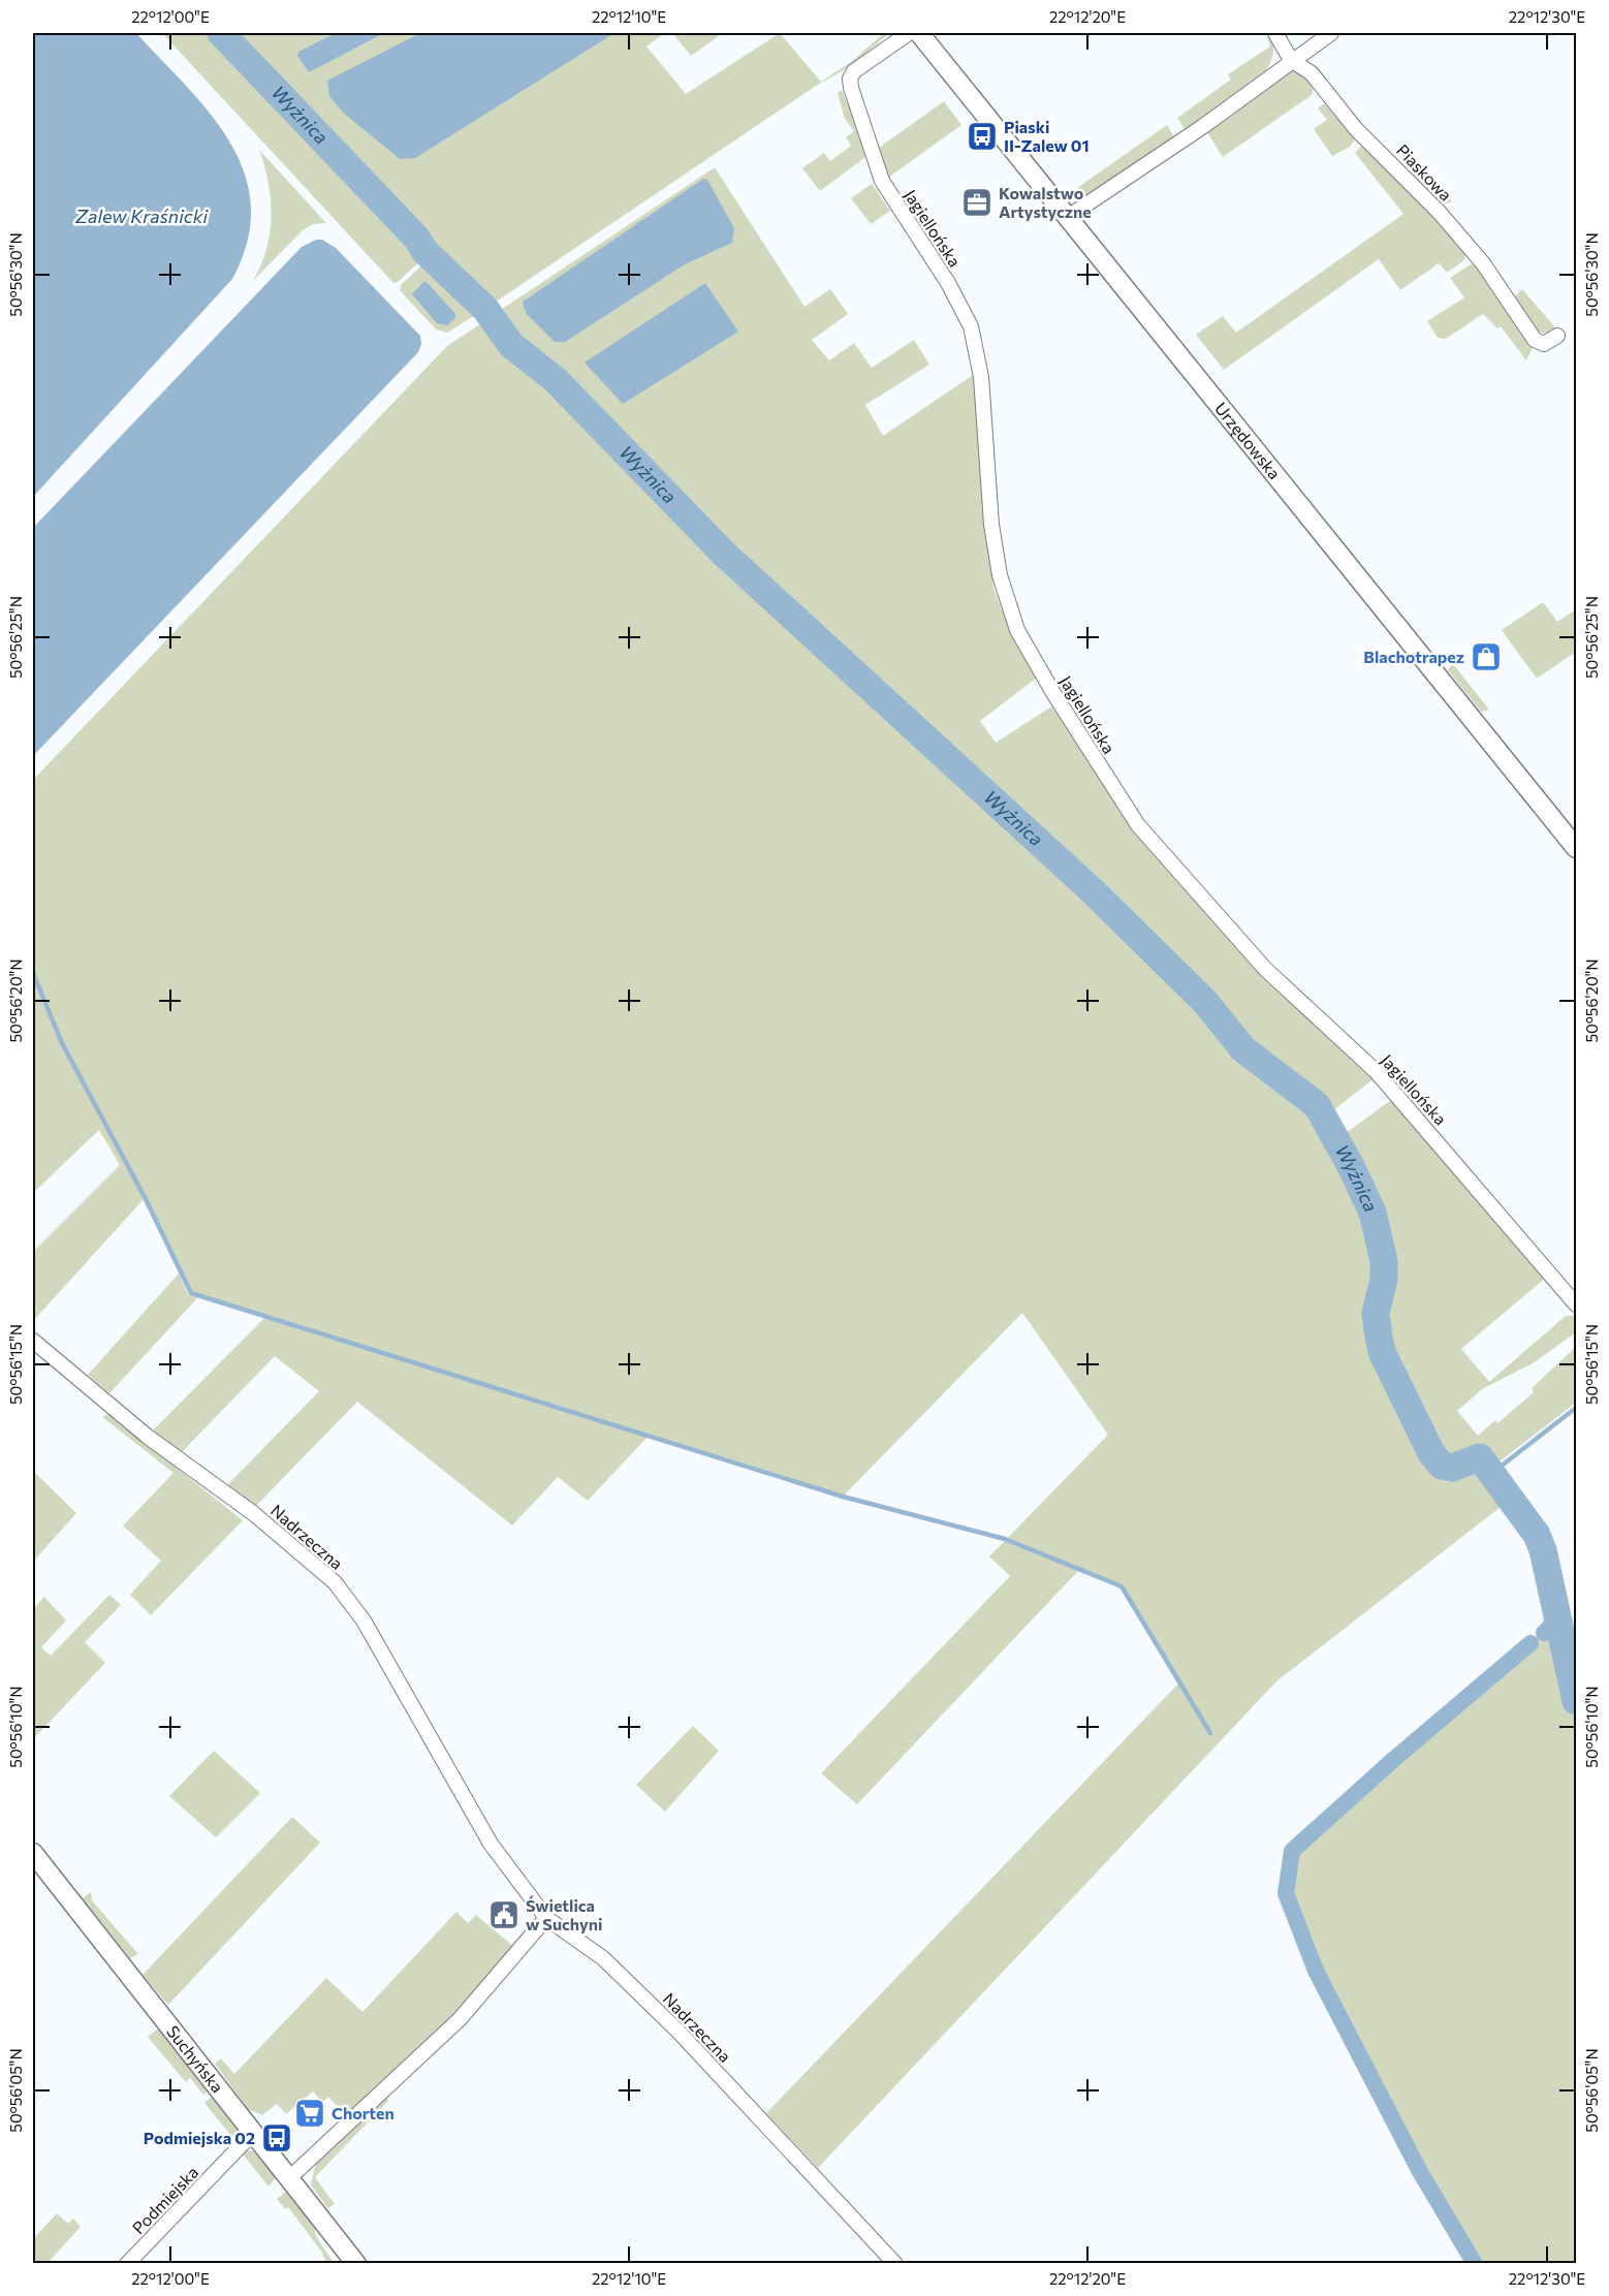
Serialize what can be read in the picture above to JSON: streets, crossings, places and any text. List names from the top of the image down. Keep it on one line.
{"streets":{"street":["Piaskowa","Jagiellońska","Urzędowska","Nadrzeczna","Suchyńska","Podmiejska"]},"crossings":[["Suchyńska","Podmiejska"]],"water":["Wyżnica","Zalew Kraśnicki"],"places":{"bus stop":["Piaski II-Zalew 01","Podmiejska 02"],"office":["Kowalstwo Artystyczne"],"shop":["Blachotrapez"],"public building":["Świetlica w Suchyni"],"supermarket":["Chorten"]},"coordinates":["22°12'00\"E","22°12'10\"E","22°12'20\"E","22°12'30\"E","50°56'30\"N","50°56'25\"N","50°56'20\"N","50°56'15\"N","50°56'10\"N","50°56'05\"N"]}
